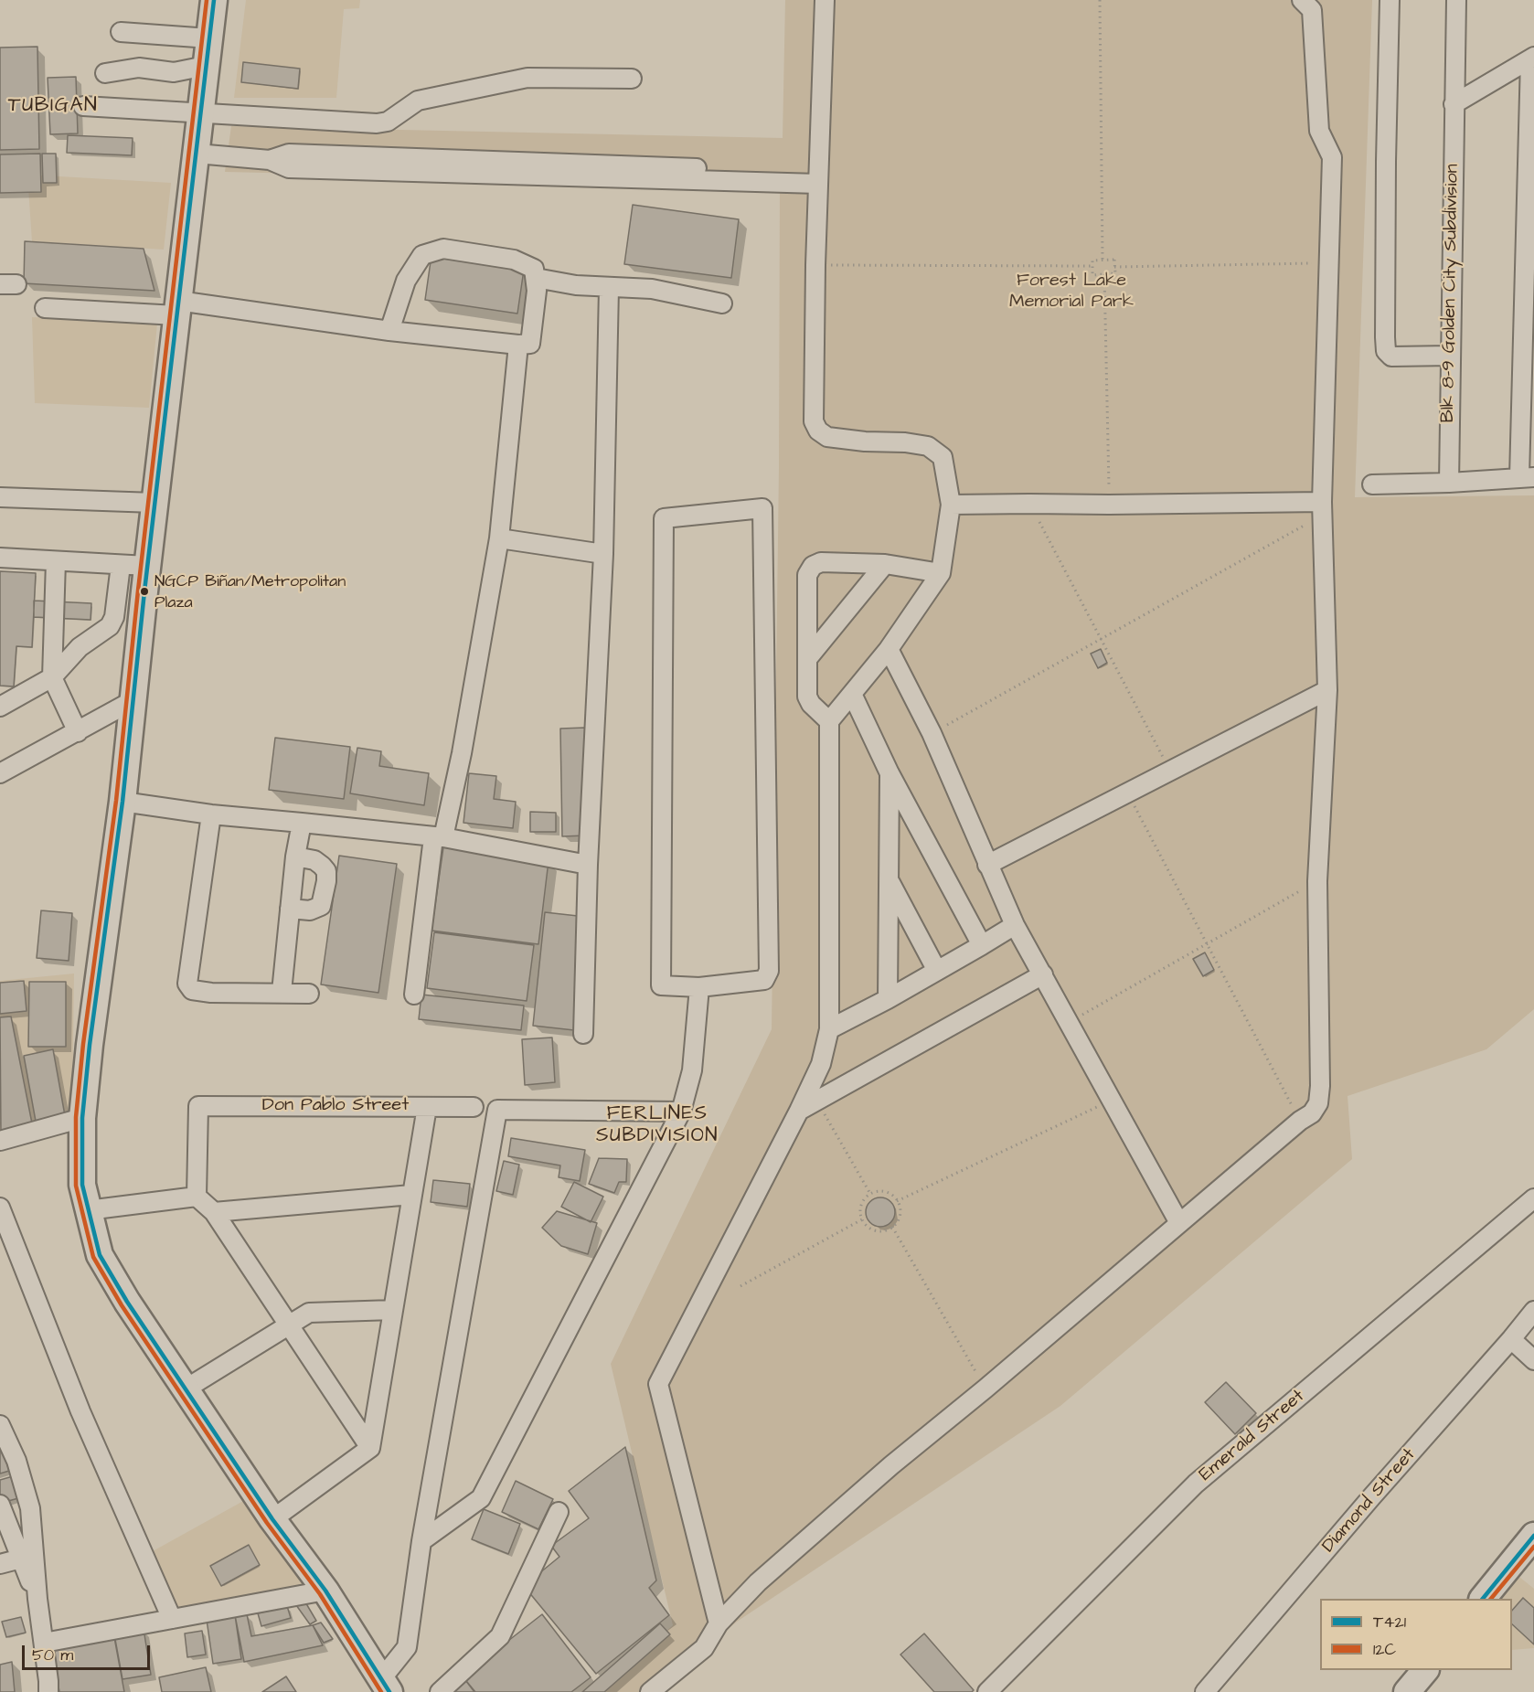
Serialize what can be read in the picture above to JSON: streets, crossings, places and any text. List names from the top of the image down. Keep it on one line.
{"streets":{"street":["Blk 8-9 Golden City Subdivision","Don Pablo Street","Emerald Street","Diamond Street"]},"districts":["TUBIGAN","FERLINES SUBDIVISION"],"parks":["Forest Lake Memorial Park"],"places":["NGCP Biñan/Metropolitan Plaza"],"lines":["transit line T421","transit line 12C"],"legend":["T421","12C"],"scale_bar":"50 m"}
